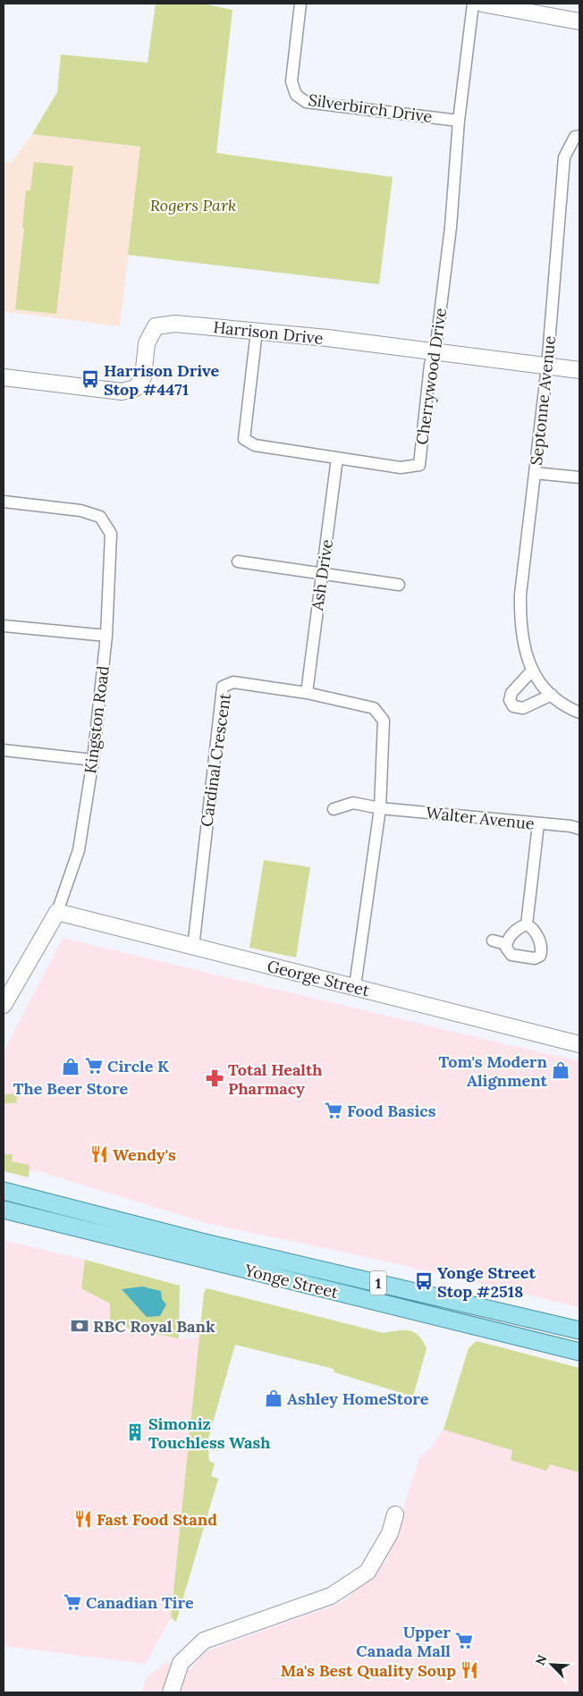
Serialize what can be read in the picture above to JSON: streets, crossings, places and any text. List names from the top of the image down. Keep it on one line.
{"streets":{"main road":["Yonge Street","1"],"street":["Silverbirch Drive","Harrison Drive","Cherrywood Drive","Septonne Avenue","Ash Drive","Kingston Road","Cardinal Crescent","Walter Avenue","George Street"]},"crossings":[["Silverbirch Drive","Cherrywood Drive"],["Harrison Drive","Cherrywood Drive"],["Harrison Drive","Septonne Avenue"],["Cherrywood Drive","Ash Drive"],["Ash Drive","Cardinal Crescent"],["Kingston Road","George Street"],["Cardinal Crescent","Walter Avenue"],["Cardinal Crescent","George Street"]],"parks":["Rogers Park"],"places":{"bus stop":["Harrison Drive Stop #4471","Yonge Street Stop #2518"],"supermarket":["Circle K","Food Basics","Canadian Tire","Upper Canada Mall"],"shop":["The Beer Store","Tom's Modern Alignment","Ashley HomeStore"],"pharmacy":["Total Health Pharmacy"],"restaurant":["Wendy's","Fast Food Stand","Ma's Best Quality Soup"],"bank":["RBC Royal Bank"],"building":["Simoniz Touchless Wash"]},"north":"top left"}
